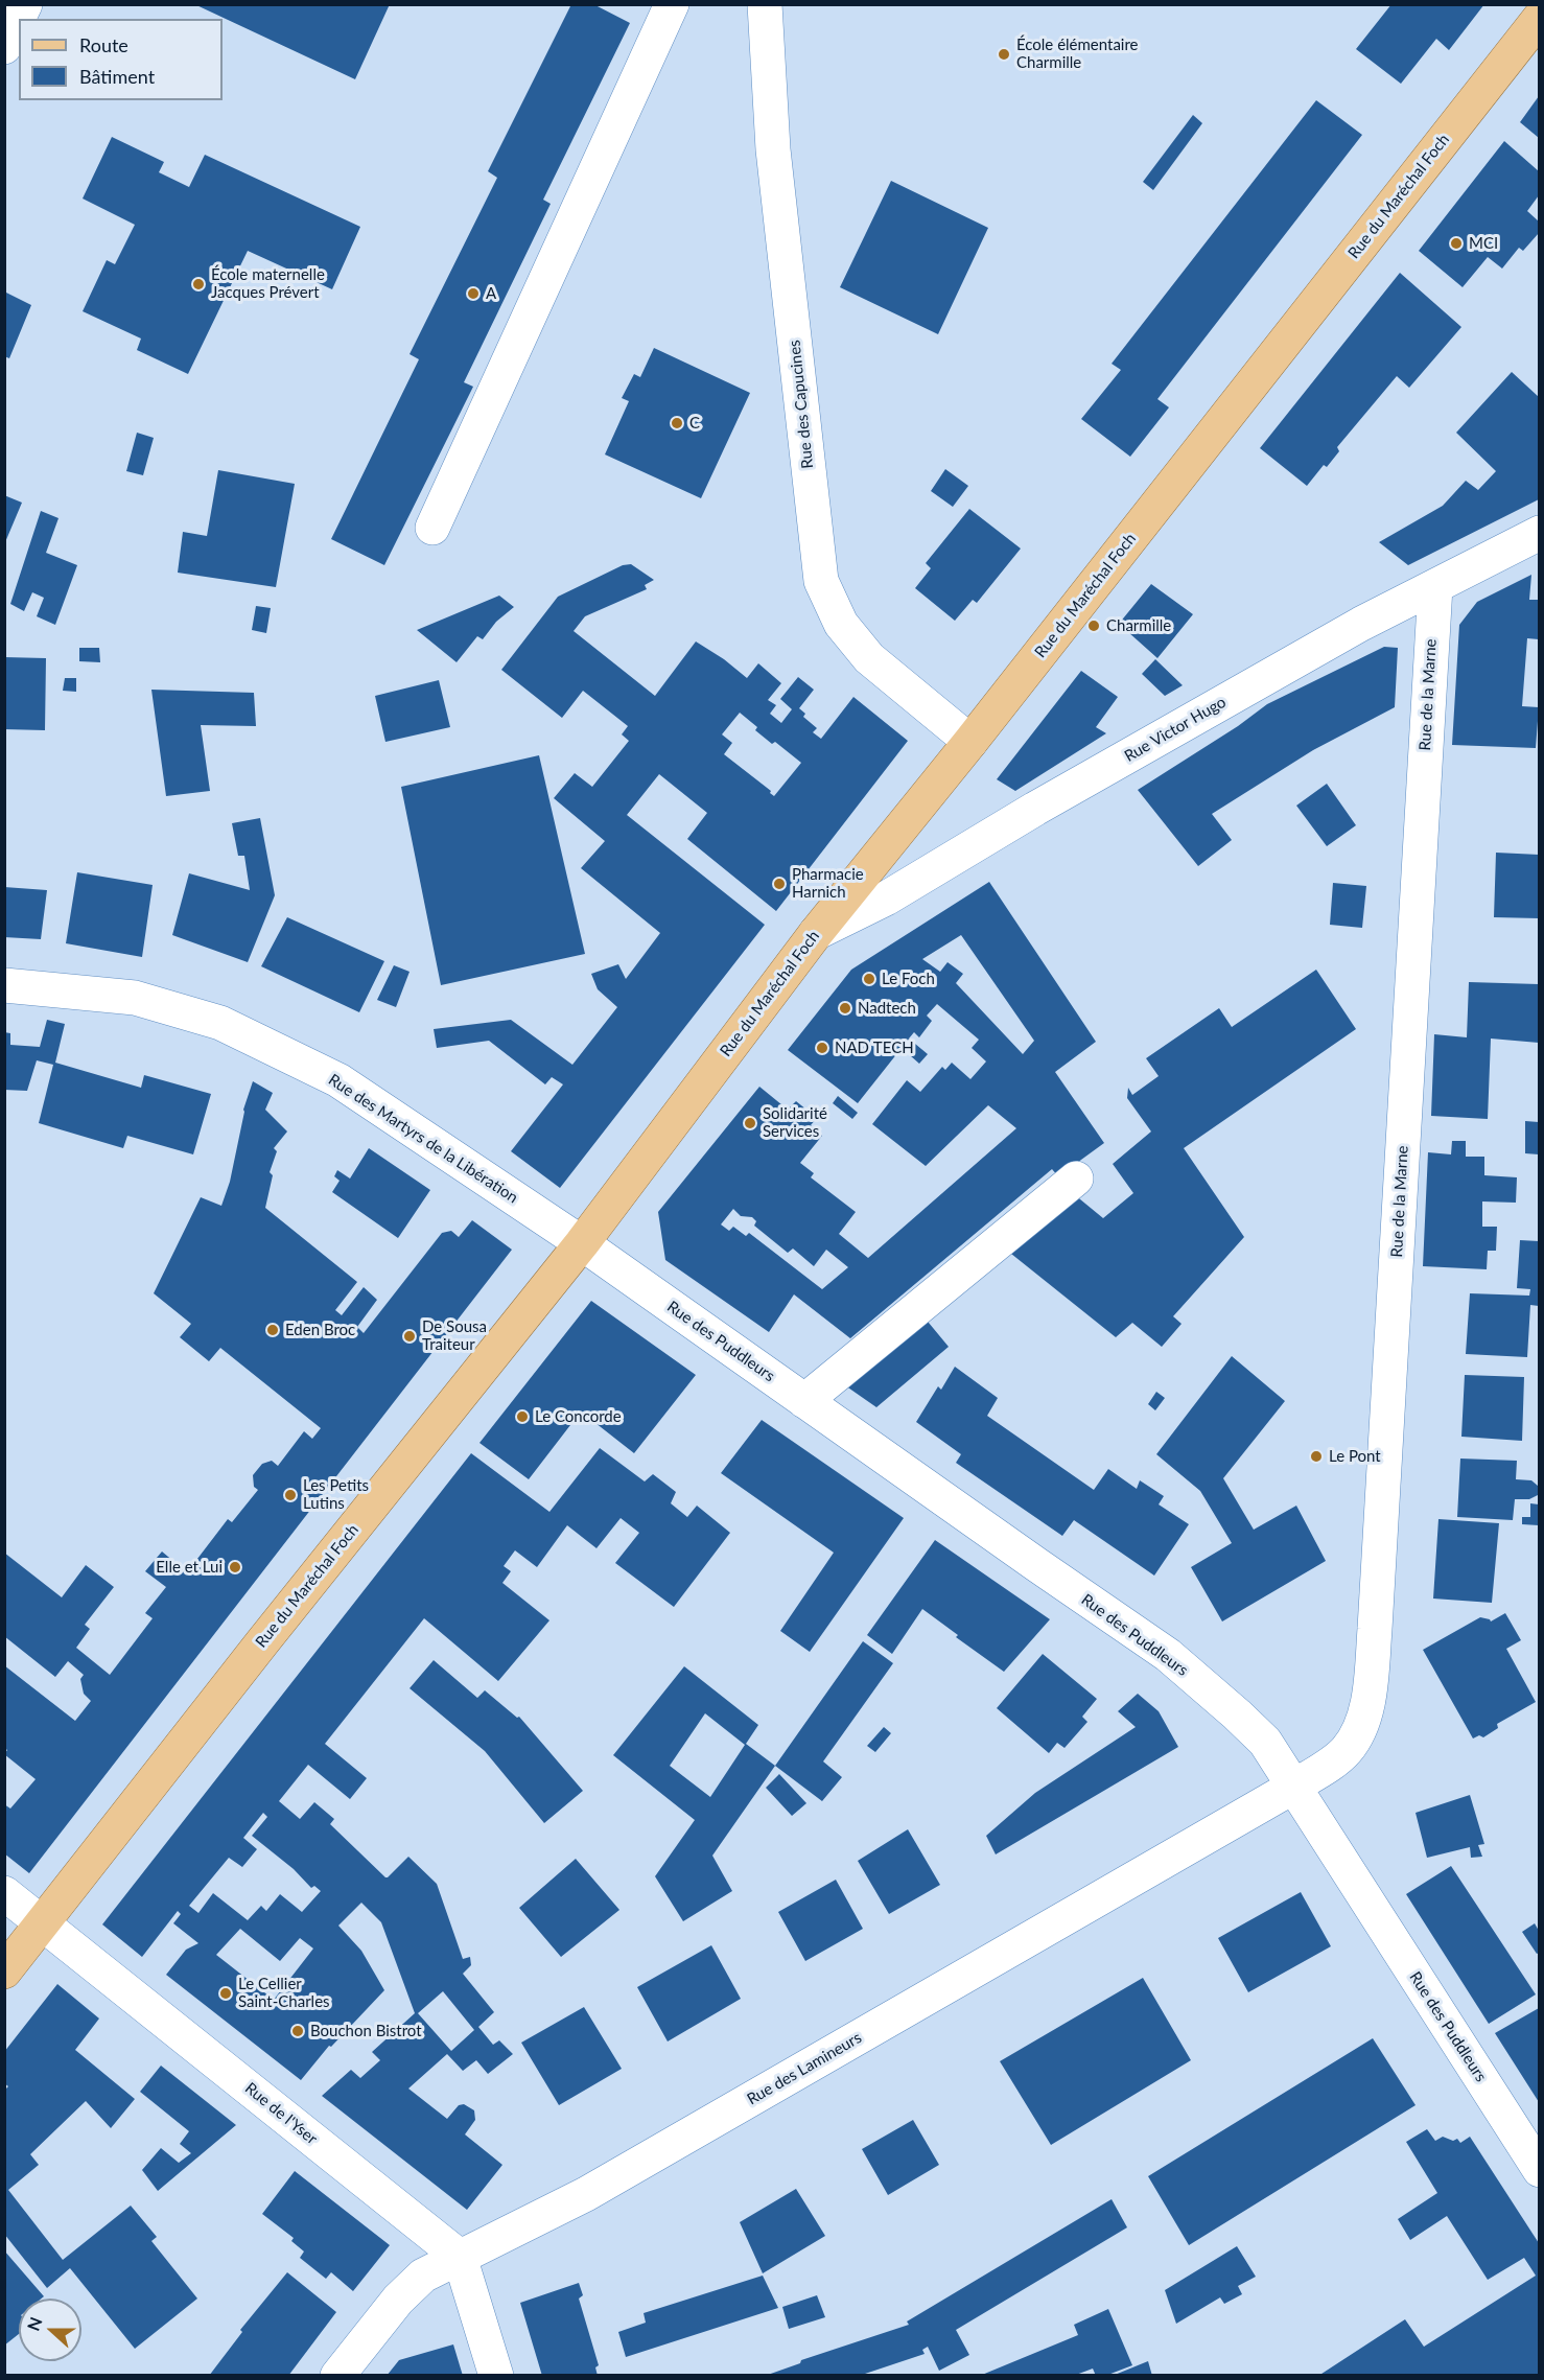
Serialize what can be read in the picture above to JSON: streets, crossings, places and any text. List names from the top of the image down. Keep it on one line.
{"streets":{"main road":["Rue du Maréchal Foch"],"street":["Rue des Capucines","Rue de la Marne","Rue Victor Hugo","Rue des Martyrs de la Libération","Rue des Puddleurs","Rue des Lamineurs","Rue de l'Yser"]},"crossings":[["Rue du Maréchal Foch","Rue des Capucines"],["Rue du Maréchal Foch","Rue Victor Hugo"],["Rue du Maréchal Foch","Rue des Martyrs de la Libération"],["Rue du Maréchal Foch","Rue des Puddleurs"],["Rue du Maréchal Foch","Rue de l'Yser"],["Rue de la Marne","Rue Victor Hugo"],["Rue de la Marne","Rue des Puddleurs"],["Rue de la Marne","Rue des Lamineurs"],["Rue des Martyrs de la Libération","Rue des Puddleurs"],["Rue des Puddleurs","Rue des Lamineurs"],["Rue des Lamineurs","Rue de l'Yser"]],"places":["École élémentaire Charmille","MCI","École maternelle Jacques Prévert","A","C","Charmille","Pharmacie Harnich","Le Foch","Nadtech","NAD TECH","Solidarité Services","Eden Broc","De Sousa Traiteur","Le Concorde","Le Pont","Les Petits Lutins","Elle et Lui","Le Cellier Saint-Charles","Bouchon Bistrot"],"legend":["Route","Bâtiment"],"north":"left"}
